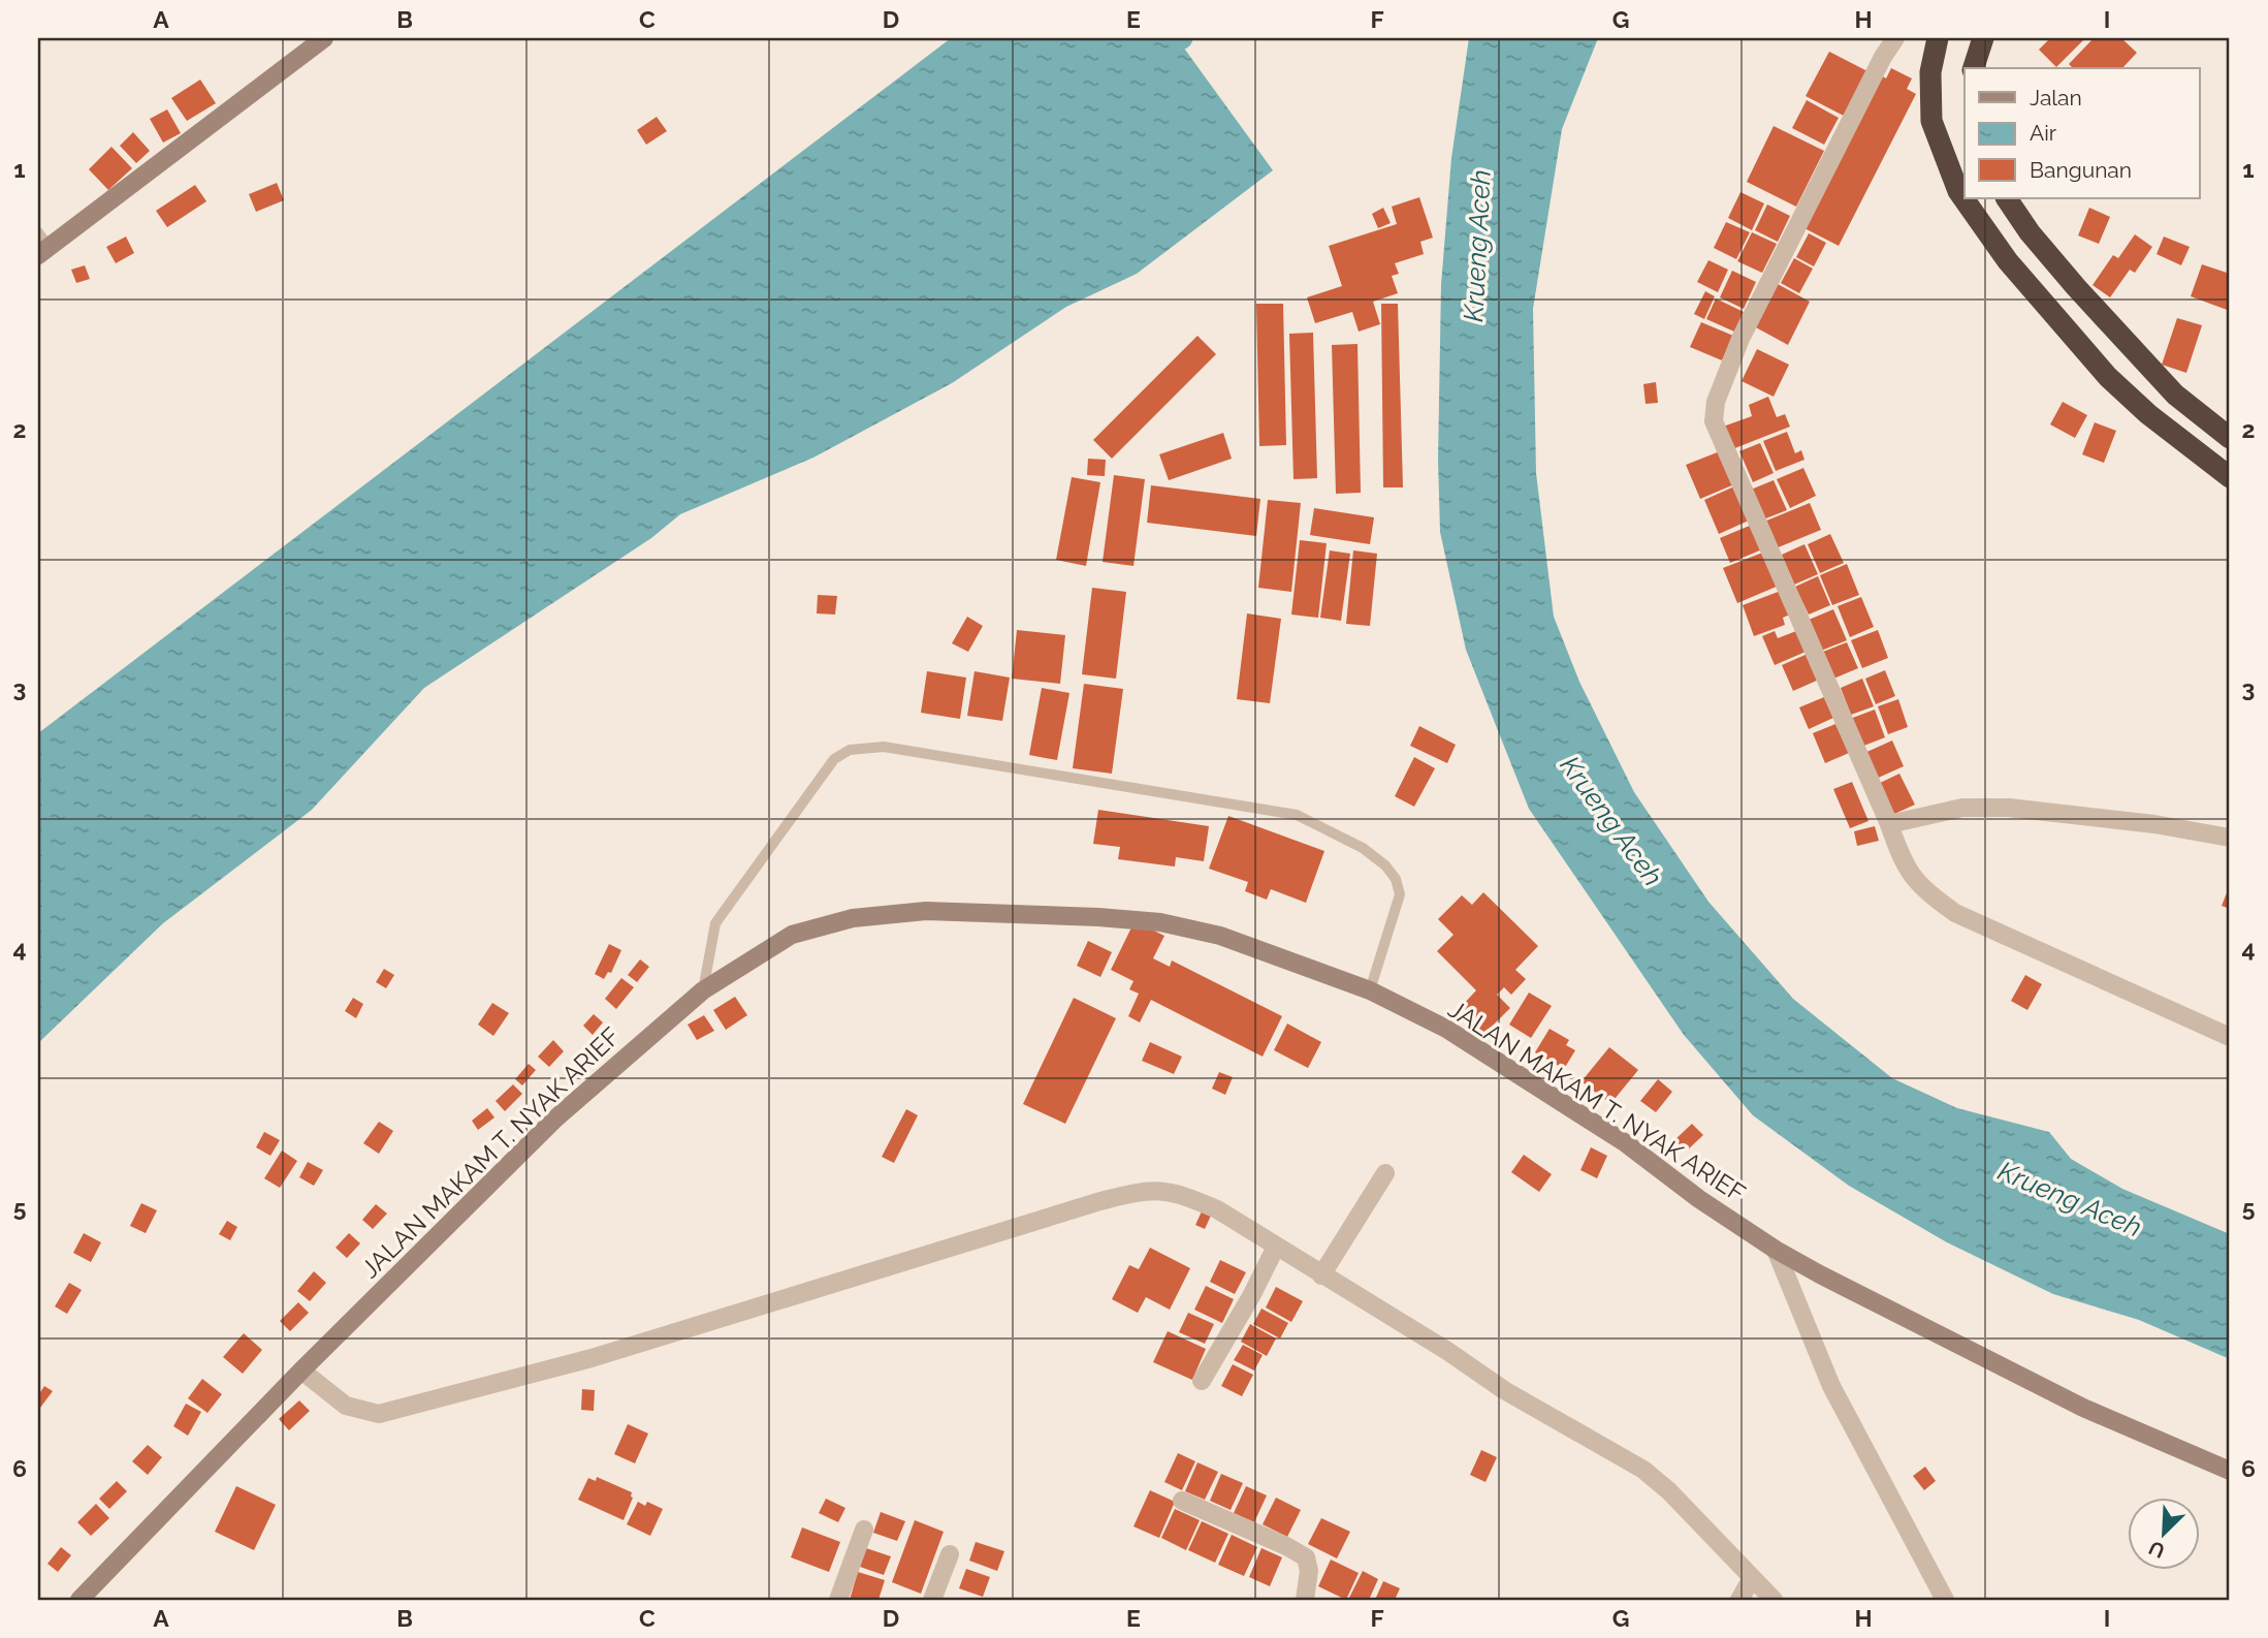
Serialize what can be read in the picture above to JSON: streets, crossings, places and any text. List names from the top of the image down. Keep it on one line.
{"streets":{"street":["JALAN MAKAM T. NYAK ARIEF"]},"water":["Krueng Aceh"],"legend":["Jalan","Air","Bangunan"],"north":"bottom left","grid":{"columns":["A","B","C","D","E","F","G","H","I"],"rows":["1","2","3","4","5","6"]}}
